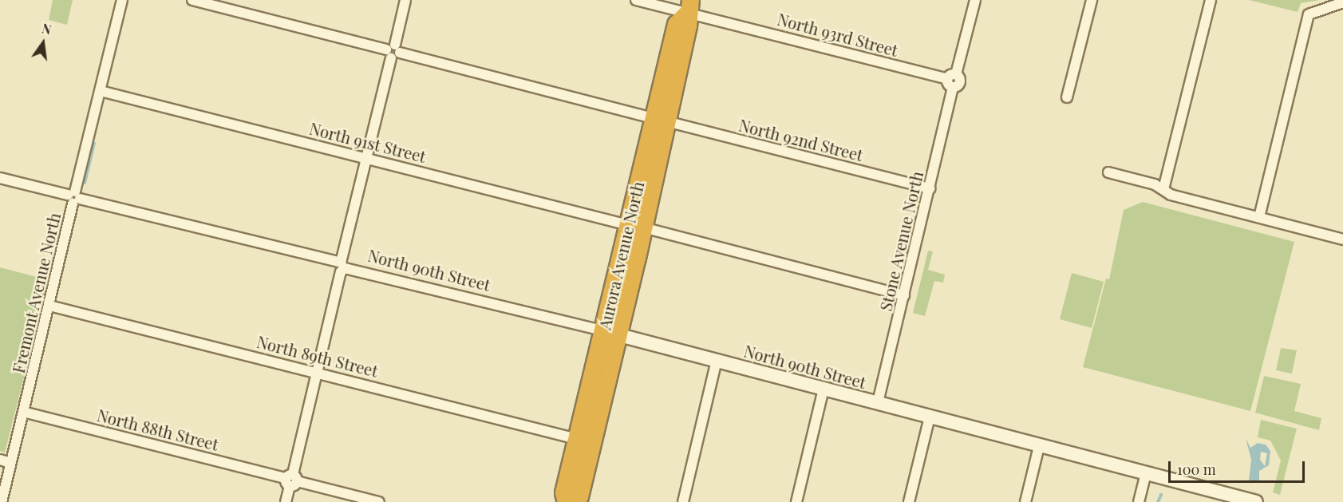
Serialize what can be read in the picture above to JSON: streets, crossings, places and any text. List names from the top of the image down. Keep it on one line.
{"streets":{"highway":["Aurora Avenue North"],"street":["North 93rd Street","North 92nd Street","North 91st Street","Stone Avenue North","North 90th Street","Fremont Avenue North","North 89th Street","North 88th Street"]},"crossings":[["North 93rd Street","Stone Avenue North"],["North 93rd Street","Aurora Avenue North"],["North 92nd Street","Stone Avenue North"],["North 92nd Street","Aurora Avenue North"],["North 91st Street","Stone Avenue North"],["North 91st Street","Aurora Avenue North"],["North 91st Street","Fremont Avenue North"],["Stone Avenue North","North 90th Street"],["Aurora Avenue North","North 90th Street"],["Aurora Avenue North","North 89th Street"],["North 90th Street","Fremont Avenue North"],["Fremont Avenue North","North 89th Street"],["Fremont Avenue North","North 88th Street"]],"scale_bar":"100 m","north":"top"}
